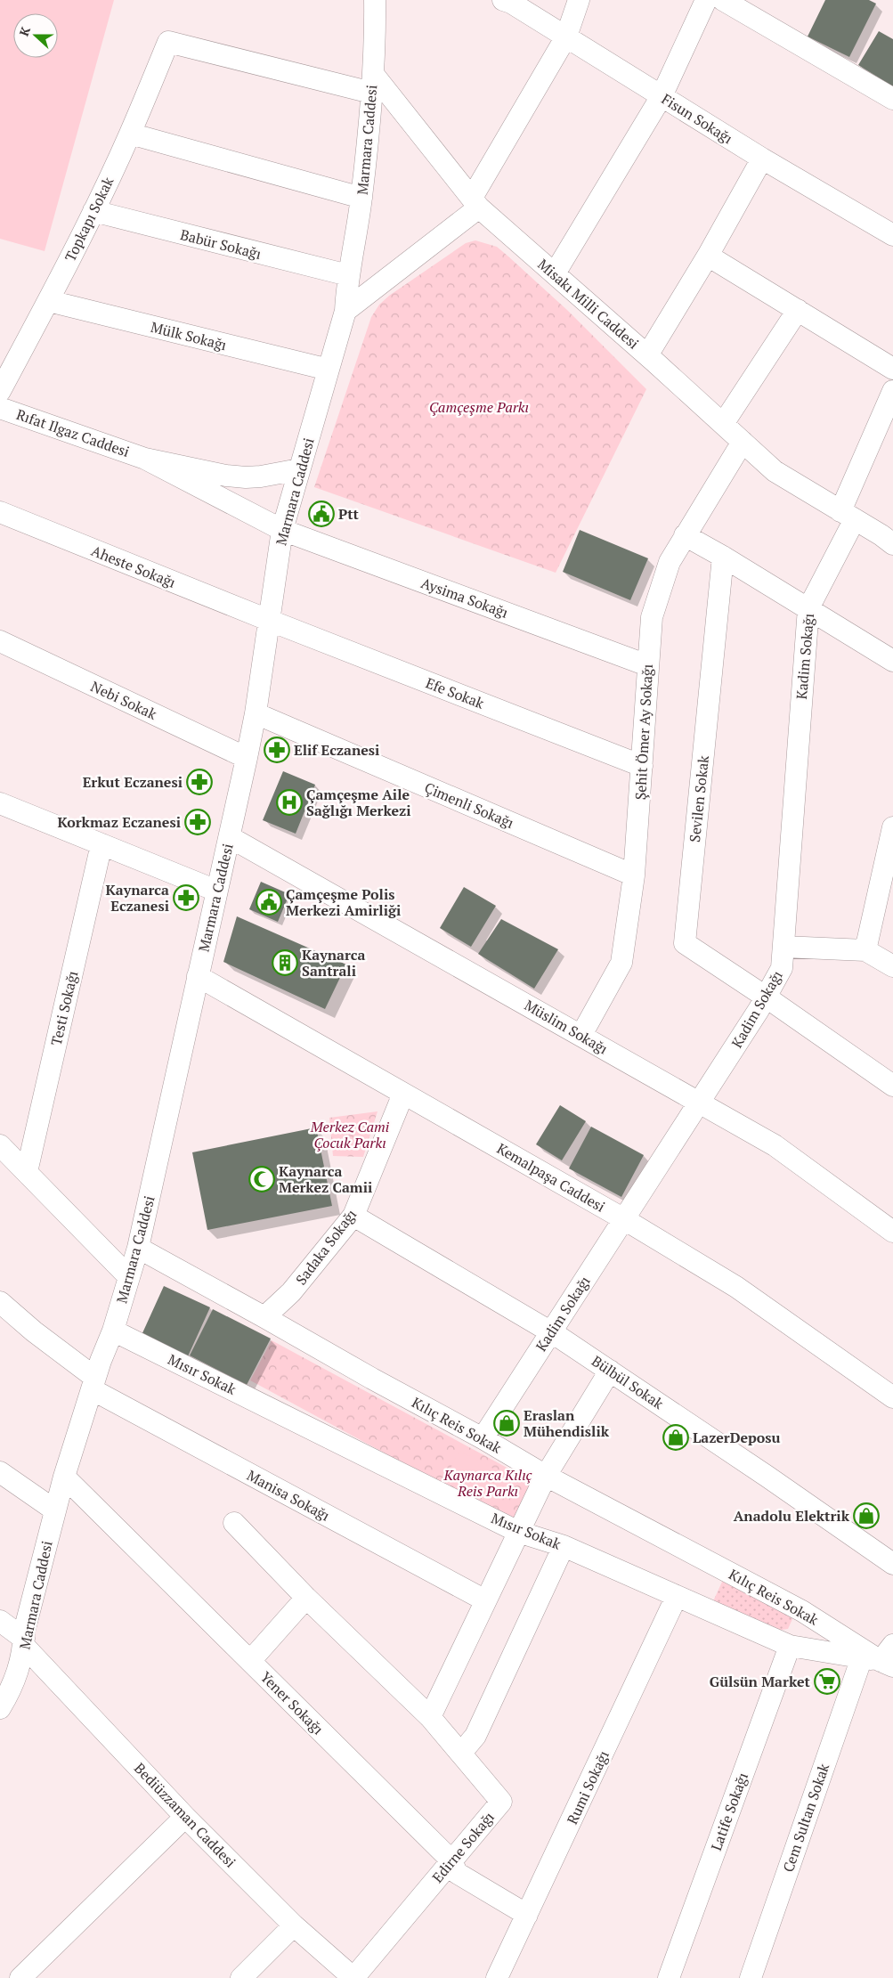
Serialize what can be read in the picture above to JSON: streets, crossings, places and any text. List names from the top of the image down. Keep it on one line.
{"streets":{"street":["Fisun Sokağı","Marmara Caddesi","Topkapı Sokak","Babür Sokağı","Misakı Milli Caddesi","Mülk Sokağı","Rıfat Ilgaz Caddesi","Aheste Sokağı","Aysima Sokağı","Kadim Sokağı","Efe Sokak","Nebi Sokak","Şehit Ömer Ay Sokağı","Sevilen Sokak","Çimenli Sokağı","Testi Sokağı","Müslim Sokağı","Kemalpaşa Caddesi","Sadaka Sokağı","Mısır Sokak","Bülbül Sokak","Kılıç Reis Sokak","Manisa Sokağı","Yener Sokağı","Rumi Sokağı","Latife Sokağı","Bediüzzaman Caddesi","Cem Sultan Sokak","Edirne Sokağı"]},"crossings":[["Marmara Caddesi","Topkapı Sokak"],["Marmara Caddesi","Babür Sokağı"],["Marmara Caddesi","Misakı Milli Caddesi"],["Marmara Caddesi","Mülk Sokağı"],["Marmara Caddesi","Rıfat Ilgaz Caddesi"],["Marmara Caddesi","Aheste Sokağı"],["Marmara Caddesi","Aysima Sokağı"],["Marmara Caddesi","Efe Sokak"],["Marmara Caddesi","Nebi Sokak"],["Marmara Caddesi","Çimenli Sokağı"],["Marmara Caddesi","Müslim Sokağı"],["Marmara Caddesi","Kemalpaşa Caddesi"],["Marmara Caddesi","Mısır Sokak"],["Marmara Caddesi","Kılıç Reis Sokak"],["Marmara Caddesi","Manisa Sokağı"],["Marmara Caddesi","Yener Sokağı"],["Marmara Caddesi","Bediüzzaman Caddesi"],["Topkapı Sokak","Babür Sokağı"],["Topkapı Sokak","Misakı Milli Caddesi"],["Topkapı Sokak","Mülk Sokağı"],["Misakı Milli Caddesi","Kadim Sokağı"],["Misakı Milli Caddesi","Şehit Ömer Ay Sokağı"],["Rıfat Ilgaz Caddesi","Aysima Sokağı"],["Aheste Sokağı","Efe Sokak"],["Aysima Sokağı","Şehit Ömer Ay Sokağı"],["Kadim Sokağı","Sevilen Sokak"],["Kadim Sokağı","Müslim Sokağı"],["Kadim Sokağı","Kemalpaşa Caddesi"],["Kadim Sokağı","Bülbül Sokak"],["Kadim Sokağı","Kılıç Reis Sokak"],["Efe Sokak","Şehit Ömer Ay Sokağı"],["Şehit Ömer Ay Sokağı","Çimenli Sokağı"],["Şehit Ömer Ay Sokağı","Müslim Sokağı"],["Kemalpaşa Caddesi","Sadaka Sokağı"],["Sadaka Sokağı","Bülbül Sokak"],["Sadaka Sokağı","Kılıç Reis Sokak"],["Mısır Sokak","Kılıç Reis Sokak"],["Mısır Sokak","Rumi Sokağı"],["Mısır Sokak","Latife Sokağı"],["Mısır Sokak","Cem Sultan Sokak"],["Kılıç Reis Sokak","Cem Sultan Sokak"],["Yener Sokağı","Rumi Sokağı"],["Yener Sokağı","Edirne Sokağı"],["Bediüzzaman Caddesi","Edirne Sokağı"]],"parks":["Çamçeşme Parkı","Merkez Cami Çocuk Parkı","Kaynarca Kılıç Reis Parkı"],"places":{"public building":["Ptt","Çamçeşme Polis Merkezi Amirliği"],"pharmacy":["Elif Eczanesi","Erkut Eczanesi","Korkmaz Eczanesi","Kaynarca Eczanesi"],"hospital":["Çamçeşme Aile Sağlığı Merkezi"],"building":["Kaynarca Santrali"],"mosque":["Kaynarca Merkez Camii"],"shop":["Eraslan Mühendislik","LazerDeposu","Anadolu Elektrik"],"supermarket":["Gülsün Market"]},"north":"left"}
